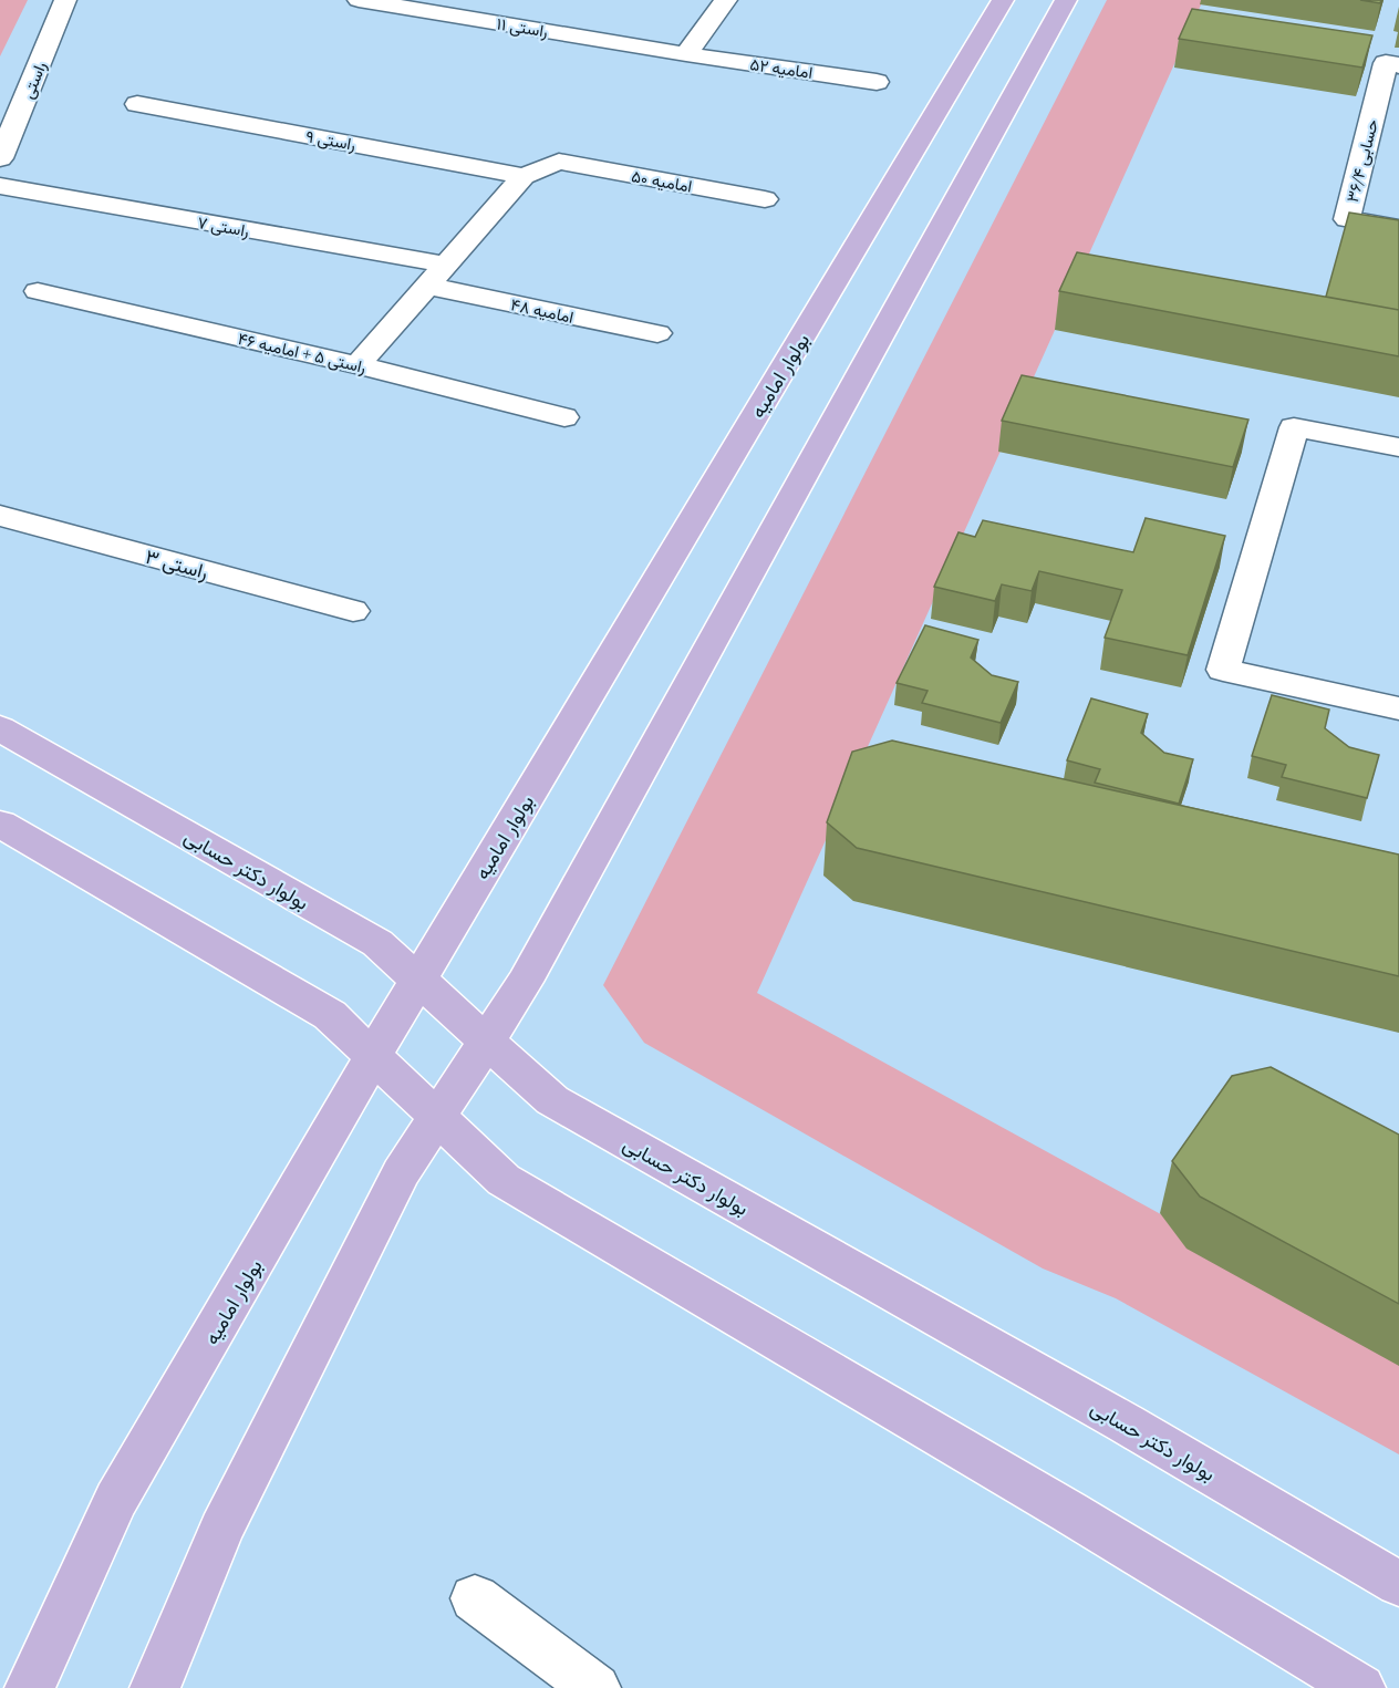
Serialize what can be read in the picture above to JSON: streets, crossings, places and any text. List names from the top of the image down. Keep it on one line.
{"streets":{"main road":["بولوار امامیه","بولوار دکتر حسابی"],"street":["راستی ۱۱","امامیه ۵۲","راستی","راستی ۹","حسابی ۳۶/۴","امامیه ۵۰","راستی ۷","امامیه ۴۸","راستی ۵ + امامیه ۴۶","راستی ۳"]},"crossings":[["راستی ۱۱","امامیه ۵۲"],["راستی ۹","امامیه ۵۰"],["بولوار امامیه","بولوار دکتر حسابی"]]}
